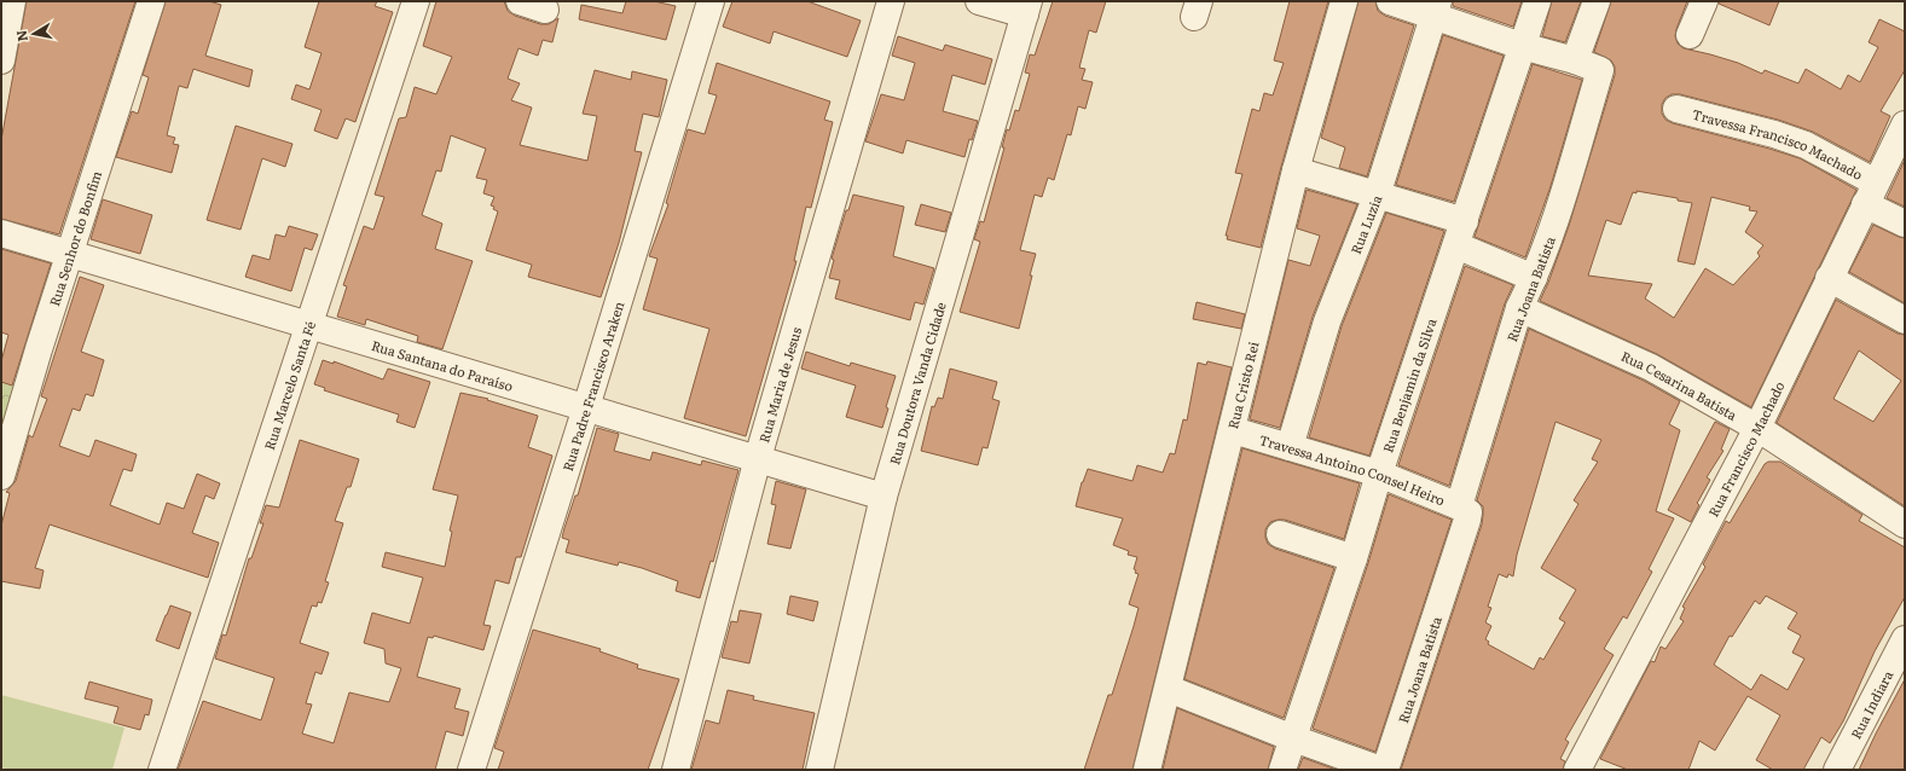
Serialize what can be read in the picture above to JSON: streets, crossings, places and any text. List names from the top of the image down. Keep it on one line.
{"streets":{"street":["Travessa Francisco Machado","Rua Luzia","Rua Senhor do Bonfim","Rua Joana Batista","Rua Santana do Paraíso","Rua Doutora Vanda Cidade","Rua Maria de Jesus","Rua Marcelo Santa Fé","Rua Padre Francisco Araken","Rua Cristo Rei","Rua Benjamin da Silva","Rua Cesarina Batista","Rua Francisco Machado","Travessa Antoino Consel Heiro","Rua Indiara"]},"crossings":[["Travessa Francisco Machado","Rua Francisco Machado"],["Rua Luzia","Travessa Antoino Consel Heiro"],["Rua Senhor do Bonfim","Rua Santana do Paraíso"],["Rua Joana Batista","Rua Cesarina Batista"],["Rua Joana Batista","Travessa Antoino Consel Heiro"],["Rua Santana do Paraíso","Rua Doutora Vanda Cidade"],["Rua Santana do Paraíso","Rua Maria de Jesus"],["Rua Santana do Paraíso","Rua Marcelo Santa Fé"],["Rua Santana do Paraíso","Rua Padre Francisco Araken"],["Rua Cristo Rei","Travessa Antoino Consel Heiro"],["Rua Benjamin da Silva","Travessa Antoino Consel Heiro"],["Rua Cesarina Batista","Rua Francisco Machado"]],"north":"left"}
